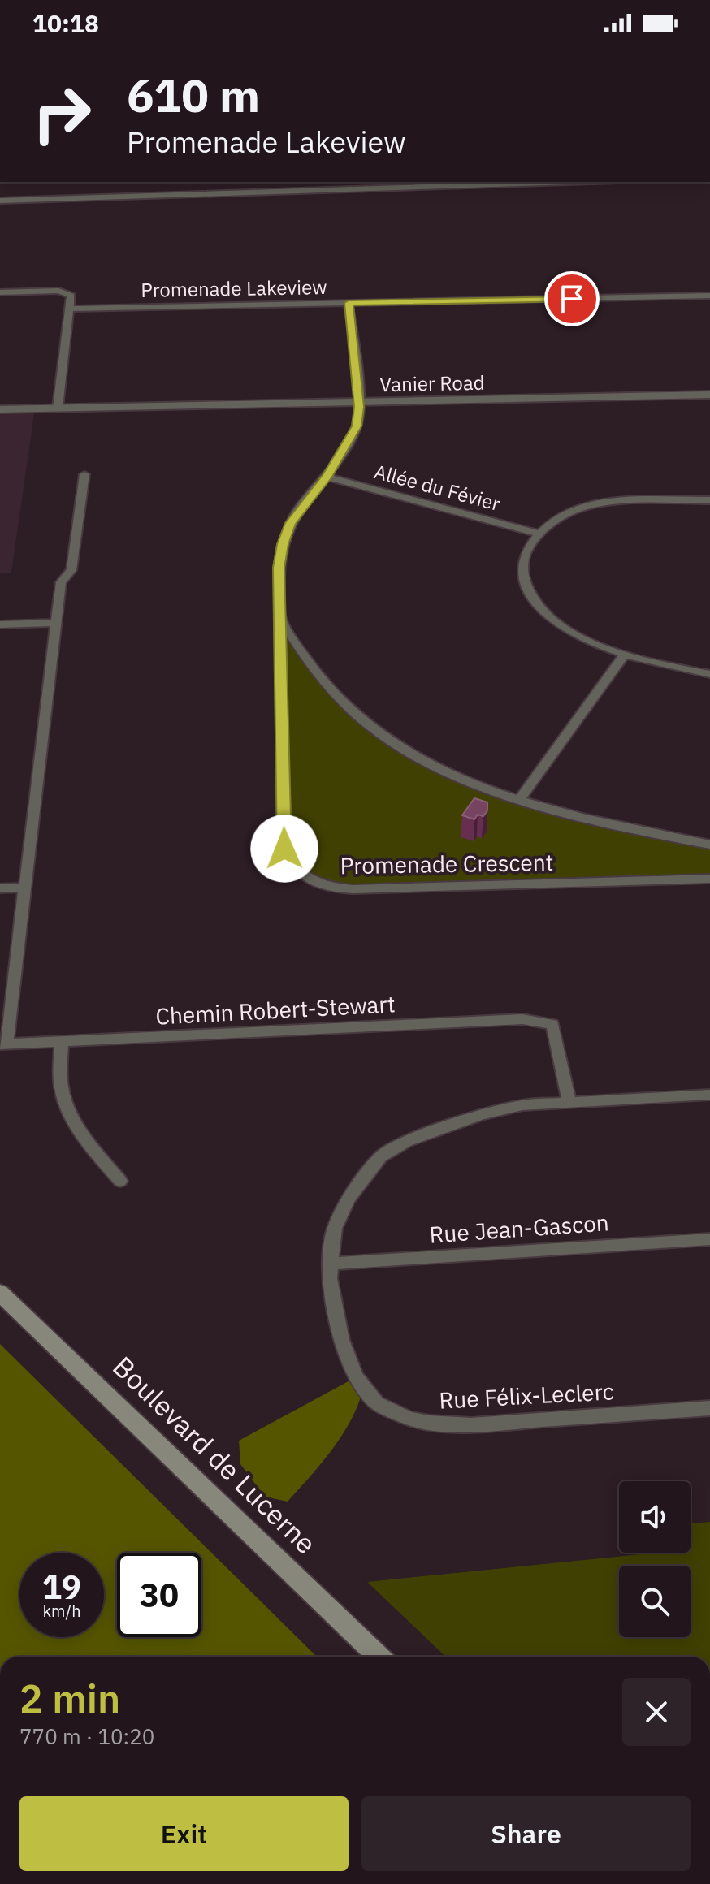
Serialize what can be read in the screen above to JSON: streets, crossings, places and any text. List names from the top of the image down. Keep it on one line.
{"streets":{"main road":["Boulevard de Lucerne"],"street":["Promenade Lakeview","Vanier Road","Allée du Févier","Promenade Crescent","Chemin Robert-Stewart","Rue Jean-Gascon","Rue Félix-Leclerc"]},"crossings":[["Promenade Lakeview","Promenade Crescent"],["Vanier Road","Promenade Crescent"],["Allée du Févier","Promenade Crescent"],["Chemin Robert-Stewart","Rue Félix-Leclerc"],["Rue Jean-Gascon","Rue Félix-Leclerc"]],"page":{"status":"10:18","turn":["610 m","Promenade Lakeview"],"speed":"19 km/h","limit":"30","heading":["2 min","770 m · 10:20"],"buttons":["Exit","Share"]}}
